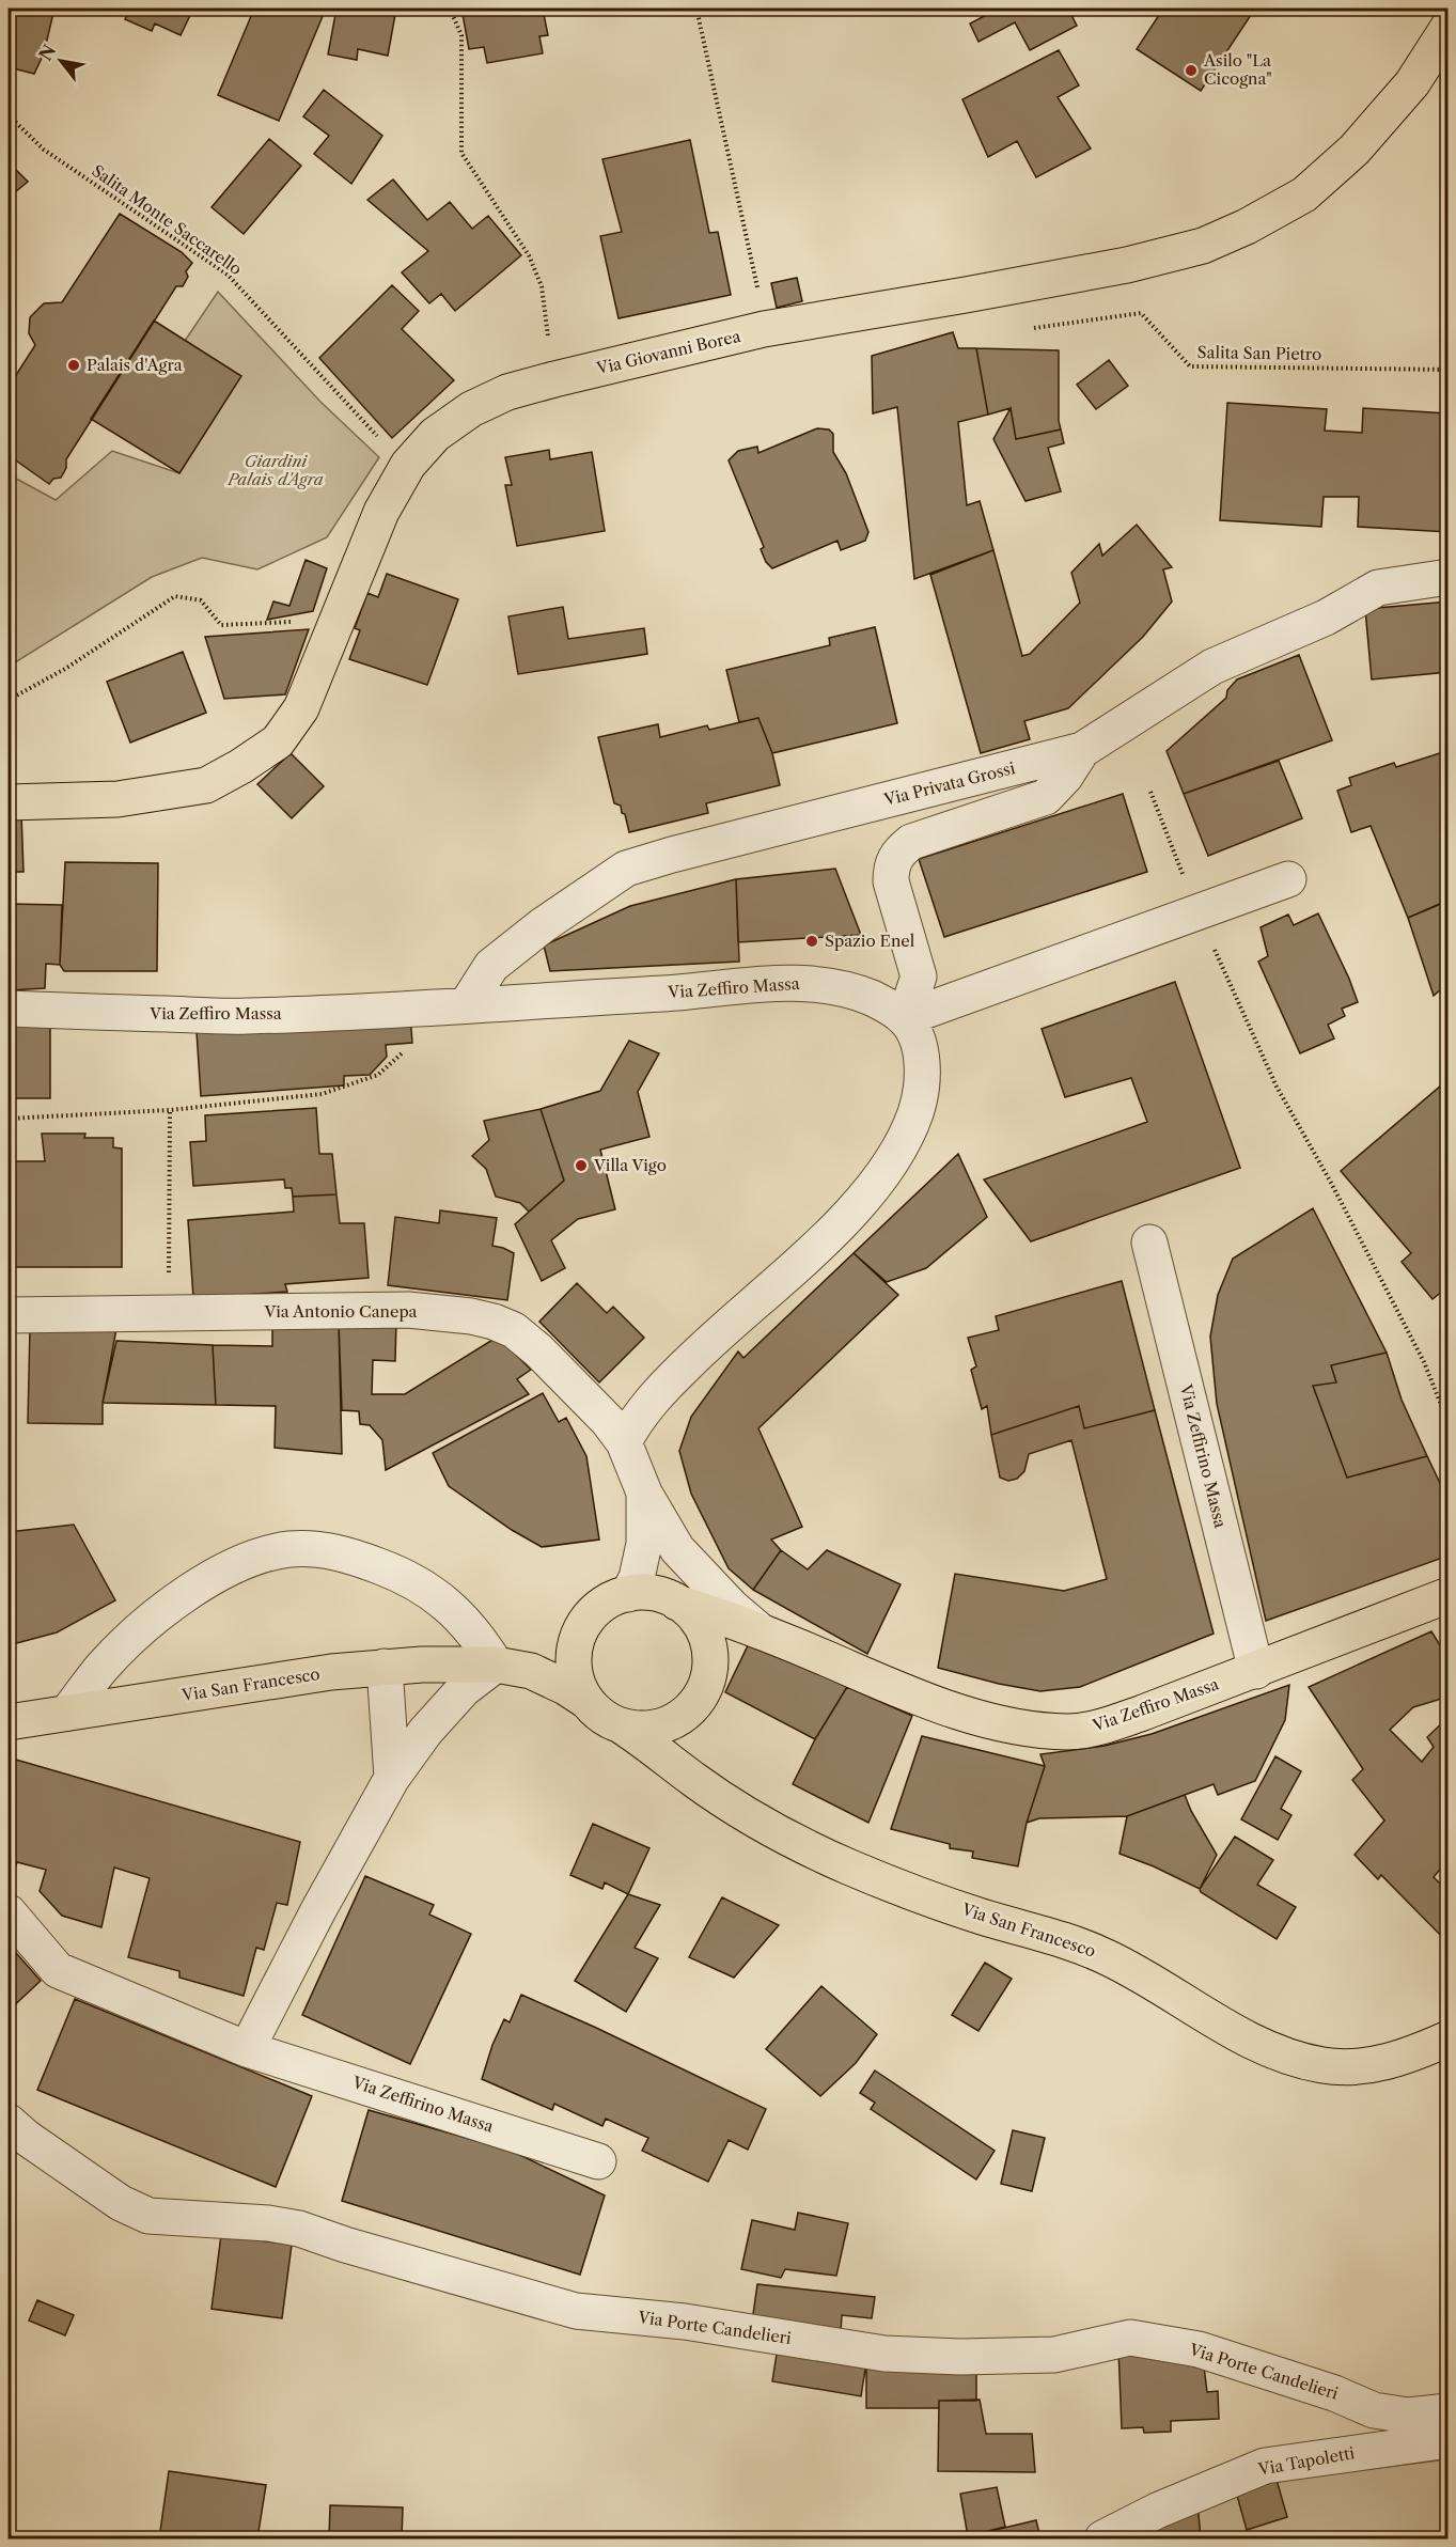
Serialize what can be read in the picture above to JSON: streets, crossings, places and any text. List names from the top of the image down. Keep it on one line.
{"streets":{"main road":["Via Giovanni Borea","Via Zeffiro Massa","Via San Francesco"],"street":["Via Privata Grossi","Via Antonio Canepa","Via Zeffirino Massa","Via Porte Candelieri","Via Tapoletti"],"path":["Salita Monte Saccarello","Salita San Pietro"]},"crossings":[["Salita Monte Saccarello","Via Giovanni Borea"],["Via Privata Grossi","Via Zeffiro Massa"],["Via Zeffiro Massa","Via Zeffirino Massa"],["Via Zeffiro Massa","Via San Francesco"]],"parks":["Giardini Palais d'Agra"],"places":["Asilo \"La Cicogna\"","Palais d'Agra","Spazio Enel","Villa Vigo"],"north":"top left"}
